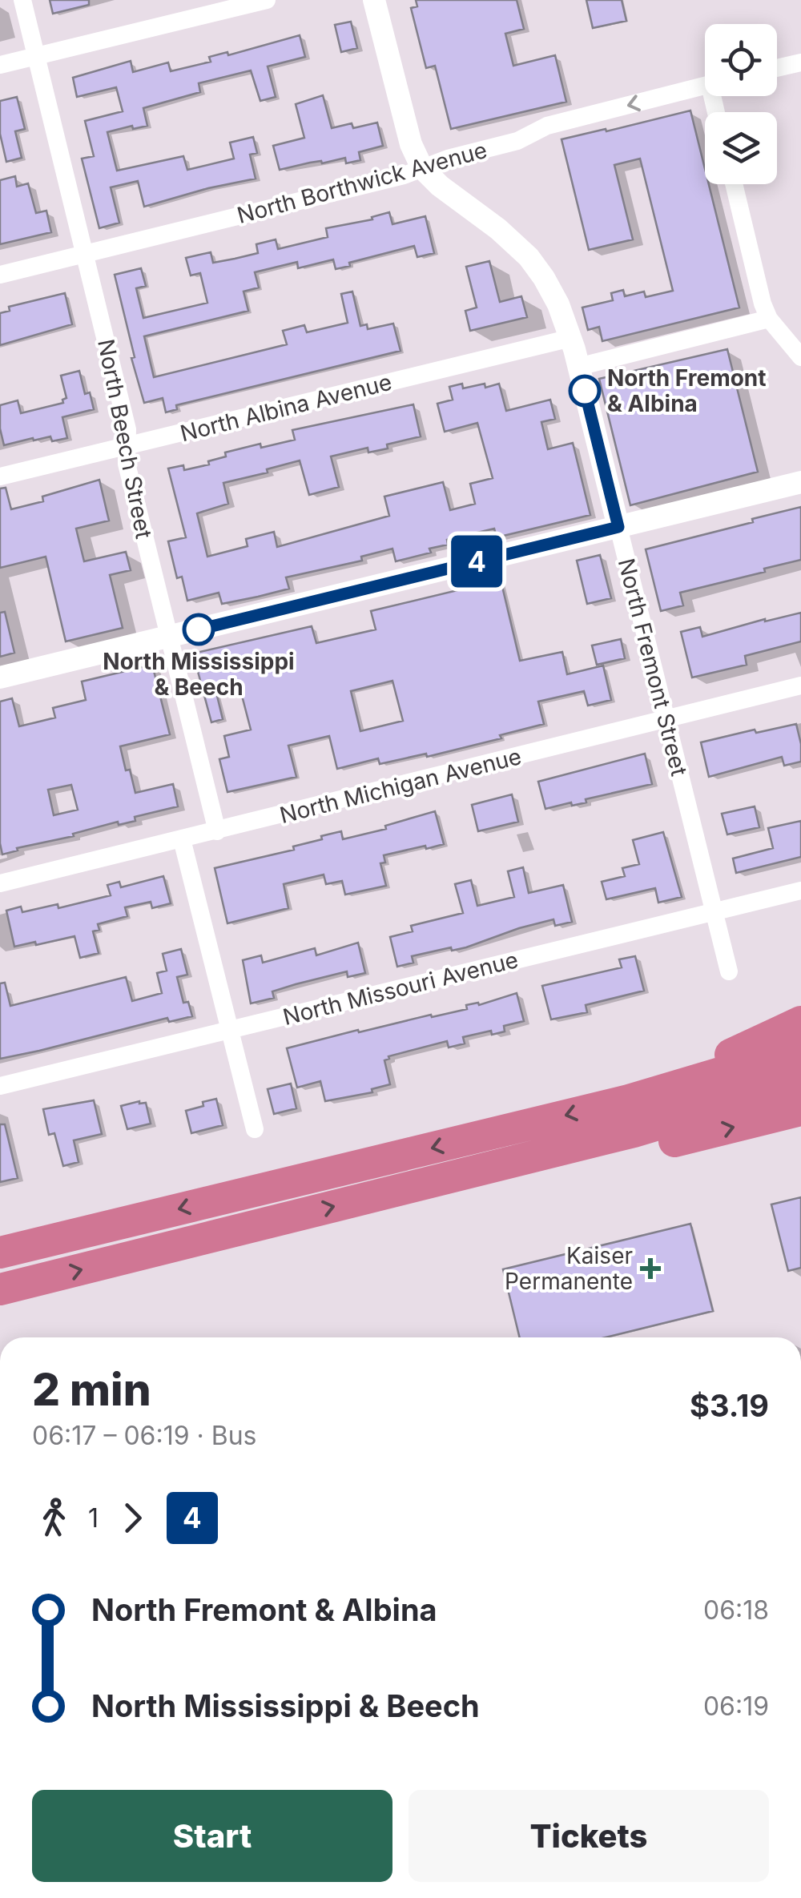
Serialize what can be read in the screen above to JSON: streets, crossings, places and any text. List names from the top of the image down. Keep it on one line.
{"streets":{"street":["North Borthwick Avenue","North Albina Avenue","North Beech Street","North Fremont Street","North Michigan Avenue","North Missouri Avenue"]},"crossings":[["North Borthwick Avenue","North Beech Street"],["North Borthwick Avenue","North Fremont Street"],["North Albina Avenue","North Beech Street"],["North Albina Avenue","North Fremont Street"],["North Beech Street","North Michigan Avenue"],["North Fremont Street","North Michigan Avenue"],["North Fremont Street","North Missouri Avenue"]],"one_way":["North Borthwick Avenue"],"places":{"other":["North Fremont & Albina","North Mississippi & Beech"],"health":["Kaiser Permanente"]},"lines":["bus line 4"],"page":{"on_map":"4","heading":["2 min","06:17 – 06:19 · Bus","$3.19"],"legs":["1","4"],"list":[{"name":"North Fremont & Albina","value":"06:18"},{"name":"North Mississippi & Beech","value":"06:19"}],"buttons":["Start","Tickets"]}}
